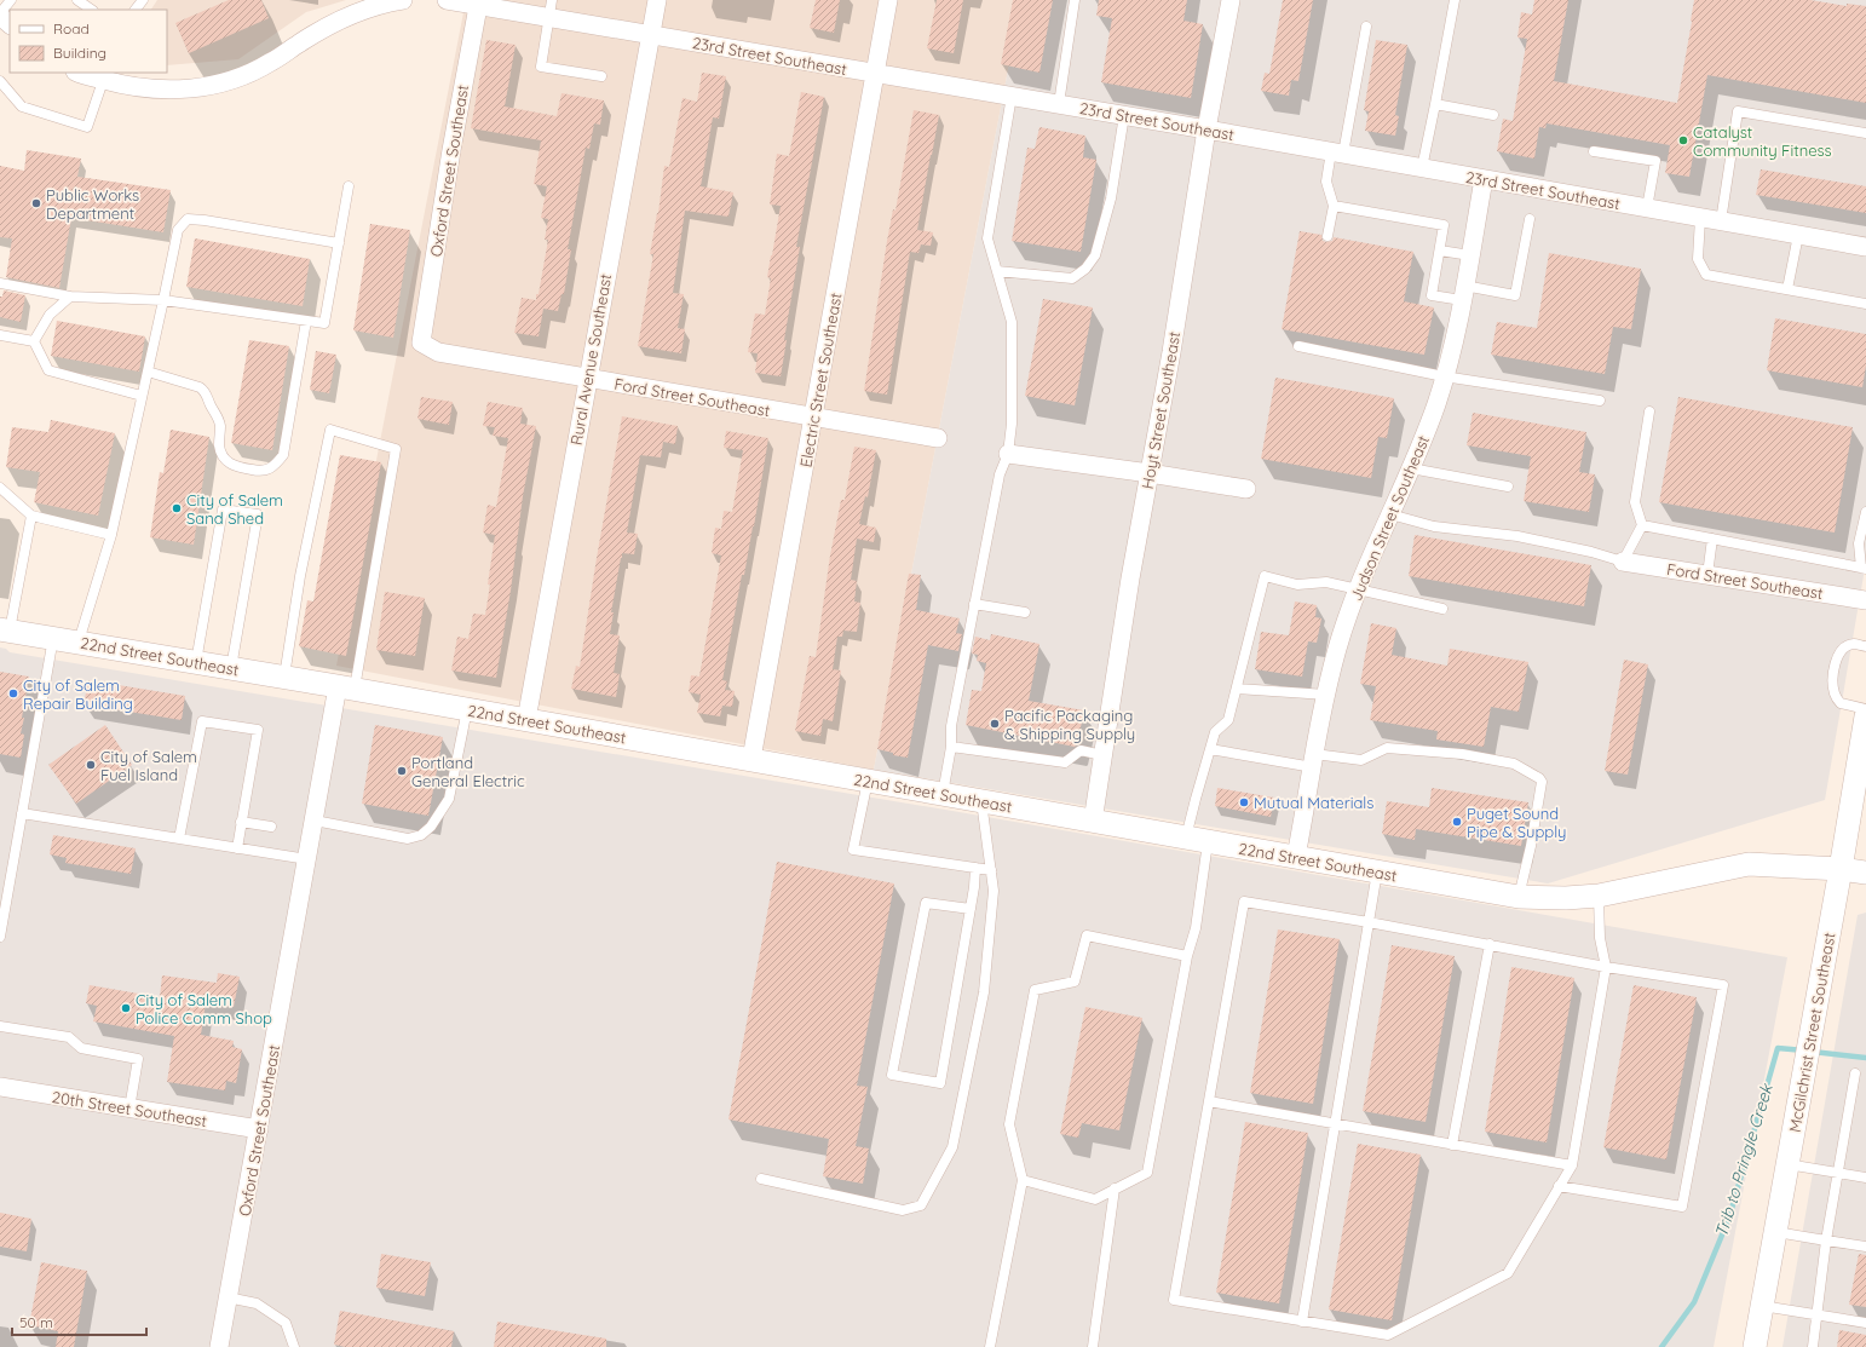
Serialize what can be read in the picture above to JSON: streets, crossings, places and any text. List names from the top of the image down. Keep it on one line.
{"streets":{"street":["23rd Street Southeast","Oxford Street Southeast","Rural Avenue Southeast","Electric Street Southeast","Ford Street Southeast","Hoyt Street Southeast","Judson Street Southeast","22nd Street Southeast","McGilchrist Street Southeast","20th Street Southeast"]},"crossings":[["23rd Street Southeast","Oxford Street Southeast"],["23rd Street Southeast","Rural Avenue Southeast"],["23rd Street Southeast","Electric Street Southeast"],["23rd Street Southeast","Hoyt Street Southeast"],["23rd Street Southeast","Judson Street Southeast"],["Oxford Street Southeast","Ford Street Southeast"],["Oxford Street Southeast","22nd Street Southeast"],["Oxford Street Southeast","20th Street Southeast"],["Rural Avenue Southeast","Ford Street Southeast"],["Rural Avenue Southeast","22nd Street Southeast"],["Electric Street Southeast","Ford Street Southeast"],["Electric Street Southeast","22nd Street Southeast"],["Hoyt Street Southeast","22nd Street Southeast"],["Judson Street Southeast","22nd Street Southeast"],["22nd Street Southeast","McGilchrist Street Southeast"]],"water":["Trib to Pringle Creek"],"places":["Catalyst Community Fitness","Public Works Department","City of Salem Sand Shed","City of Salem Repair Building","Pacific Packaging & Shipping Supply","City of Salem Fuel Island","Portland General Electric","Mutual Materials","Puget Sound Pipe & Supply","City of Salem Police Comm Shop"],"legend":["Road","Building"],"scale_bar":"50 m"}
